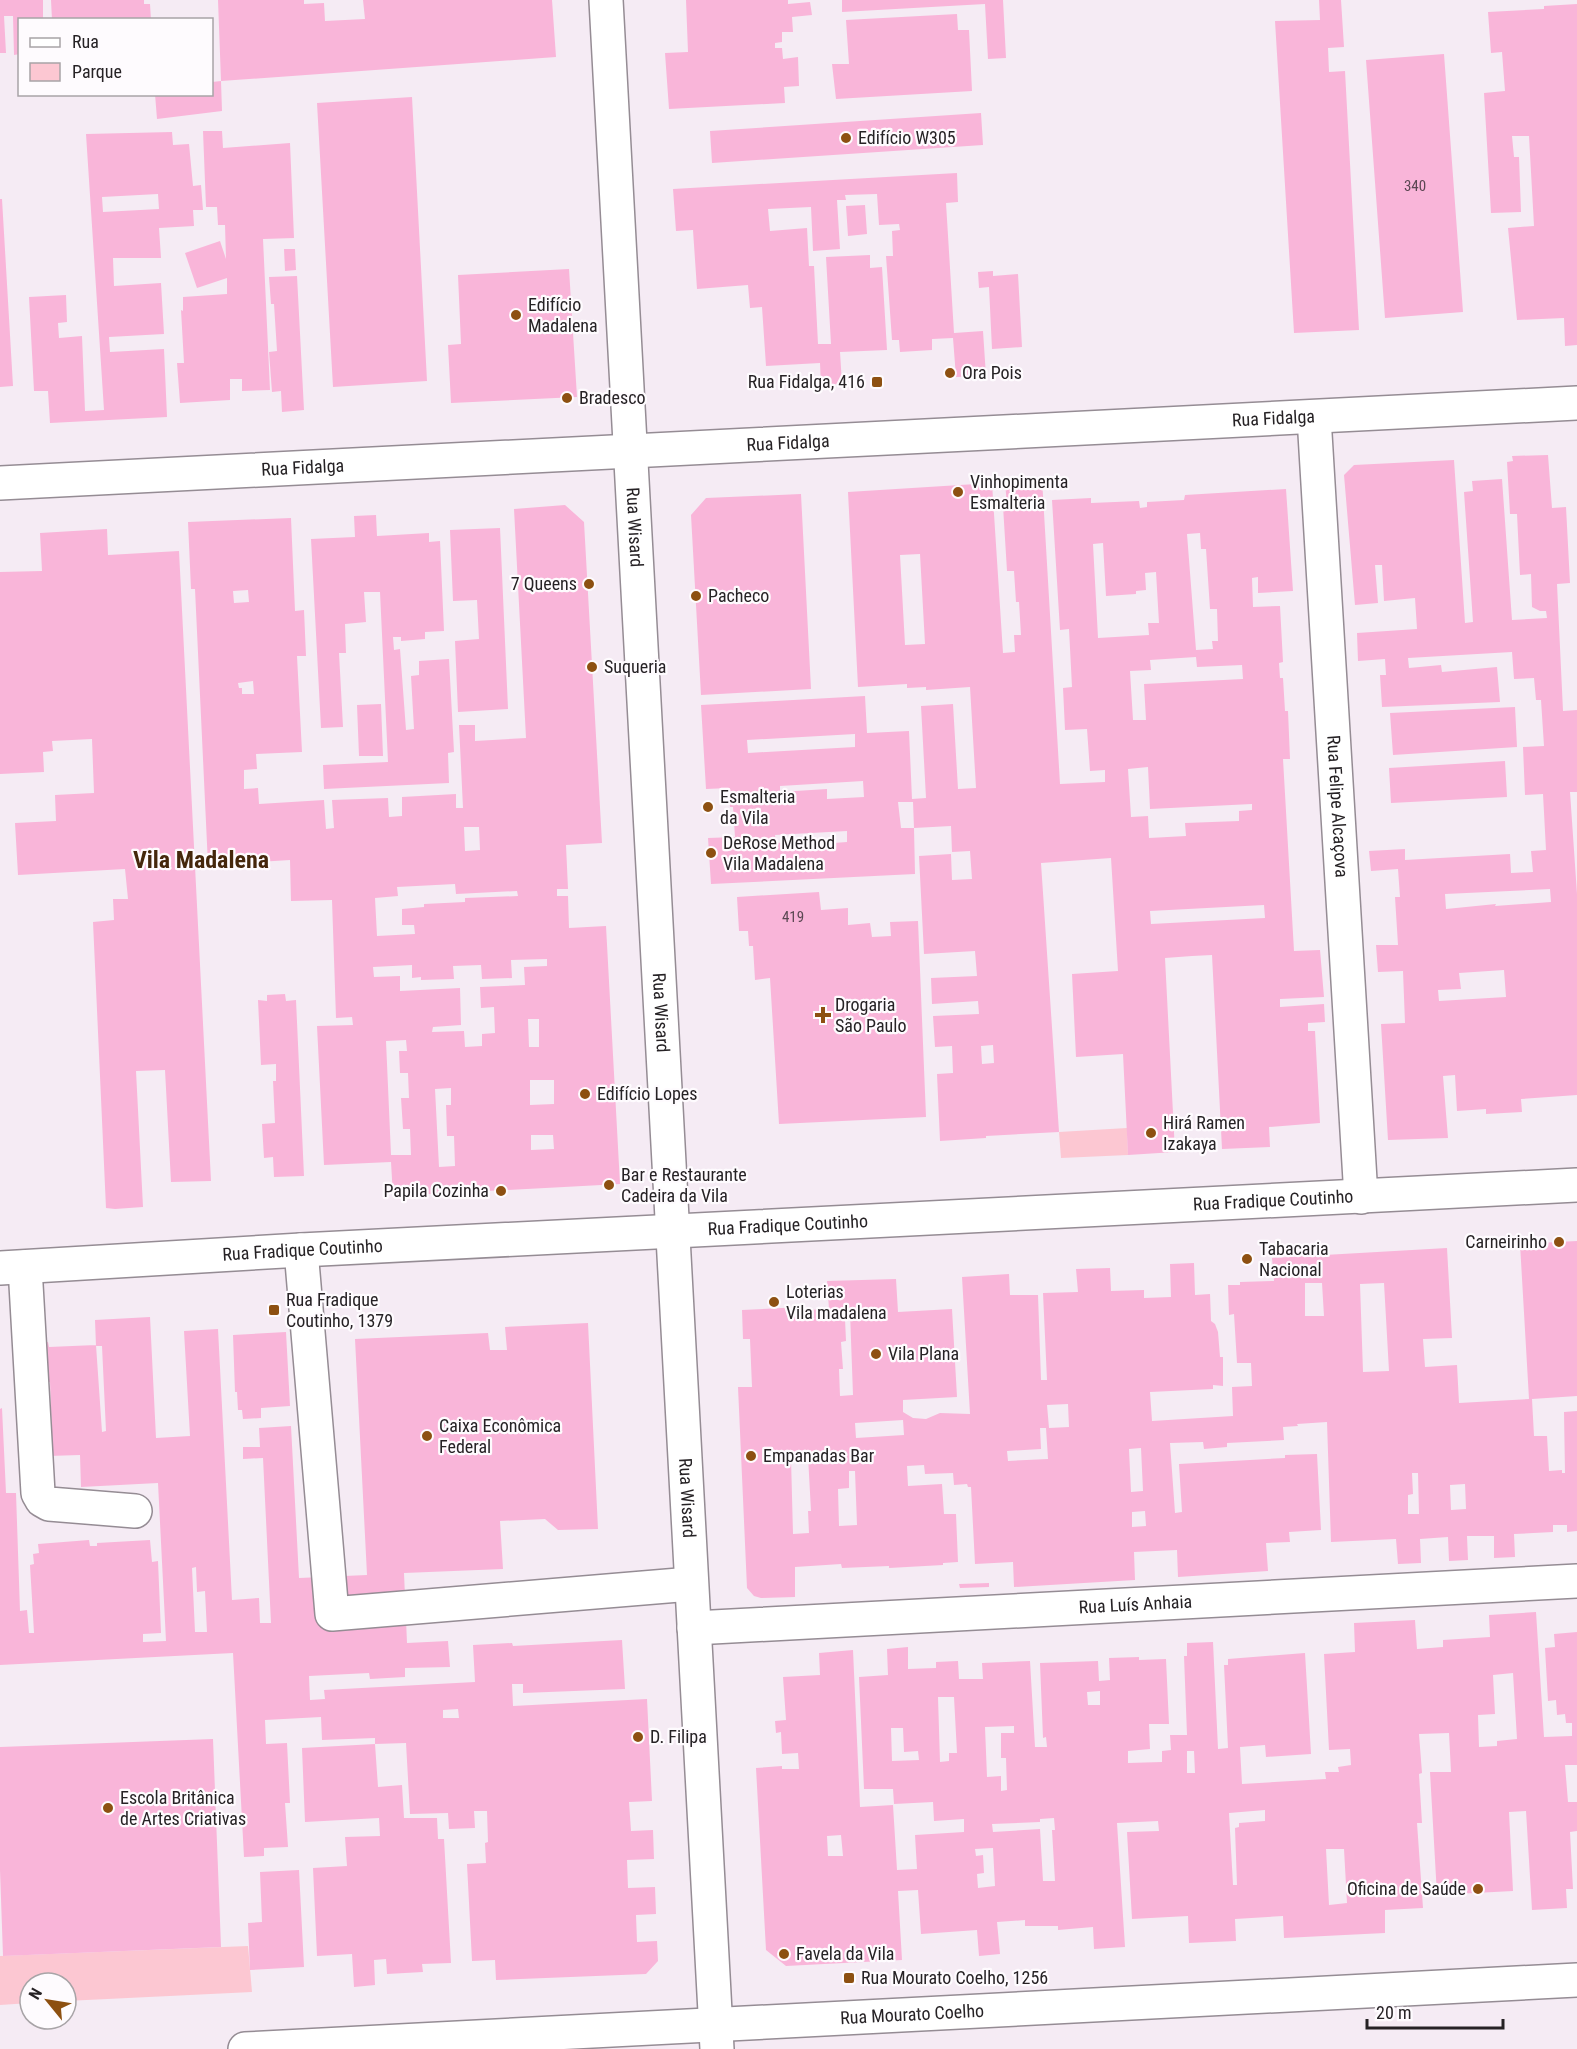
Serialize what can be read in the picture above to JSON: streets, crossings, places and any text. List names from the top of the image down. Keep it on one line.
{"streets":{"street":["Rua Fidalga","Rua Wisard","Rua Felipe Alcaçova","Rua Fradique Coutinho","Rua Luís Anhaia","Rua Mourato Coelho"]},"crossings":[["Rua Fidalga","Rua Wisard"],["Rua Fidalga","Rua Felipe Alcaçova"],["Rua Wisard","Rua Fradique Coutinho"],["Rua Wisard","Rua Luís Anhaia"],["Rua Wisard","Rua Mourato Coelho"],["Rua Felipe Alcaçova","Rua Fradique Coutinho"]],"districts":["Vila Madalena"],"places":{"other":["Edifício W305","Edifício Madalena","Ora Pois","Bradesco","Vinhopimenta Esmalteria","7 Queens","Pacheco","Suqueria","Esmalteria da Vila","DeRose Method Vila Madalena","Edifício Lopes","Hirá Ramen Izakaya","Bar e Restaurante Cadeira da Vila","Papila Cozinha","Carneirinho","Tabacaria Nacional","Loterias Vila madalena","Vila Plana","Caixa Econômica Federal","Empanadas Bar","D. Filipa","Escola Britânica de Artes Criativas","Oficina de Saúde","Favela da Vila"],"transit":["Rua Fidalga, 416","Rua Fradique Coutinho, 1379","Rua Mourato Coelho, 1256"],"health":["Drogaria São Paulo"]},"house_numbers":["340","419"],"legend":["Rua","Parque"],"scale_bar":"20 m","north":"top left"}
